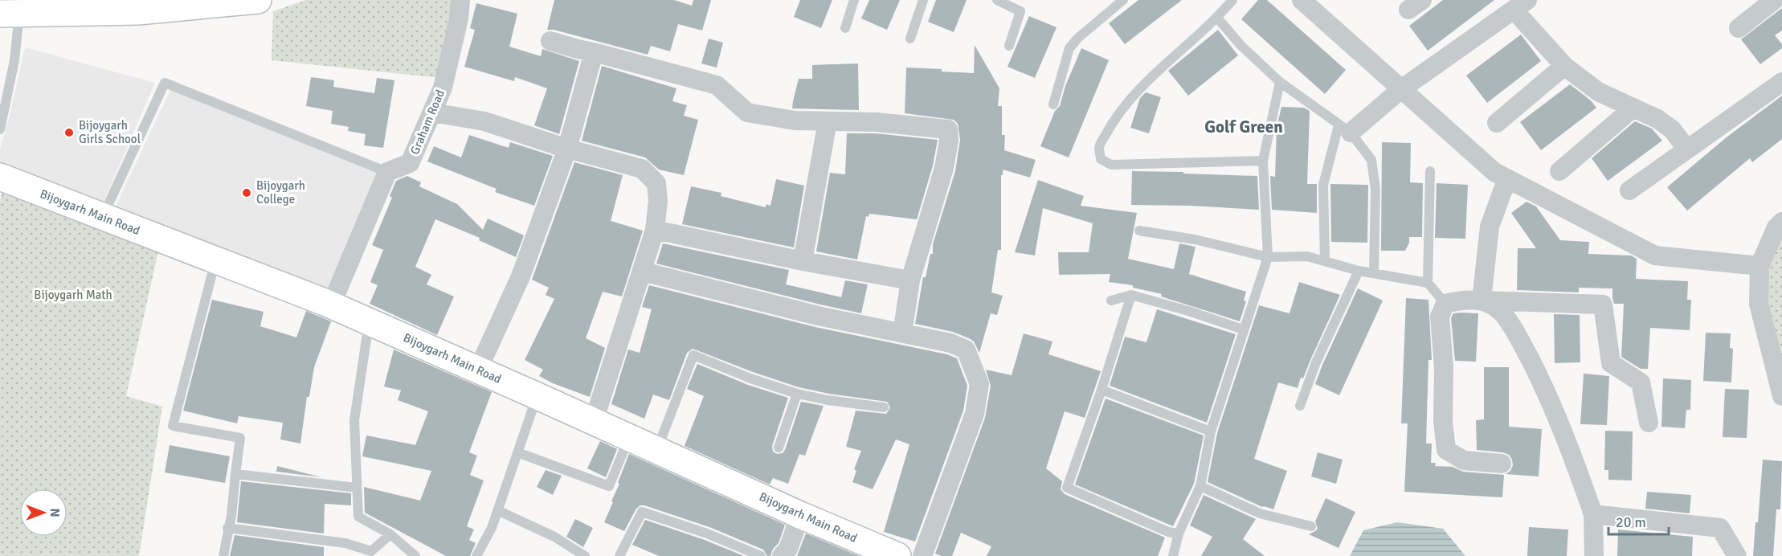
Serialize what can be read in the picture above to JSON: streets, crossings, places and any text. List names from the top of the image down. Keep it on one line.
{"streets":{"street":["Graham Road","Bijoygarh Main Road"]},"districts":["Golf Green"],"parks":["Bijoygarh Math"],"places":["Bijoygarh Girls School","Bijoygarh College"],"scale_bar":"20 m","north":"right"}
